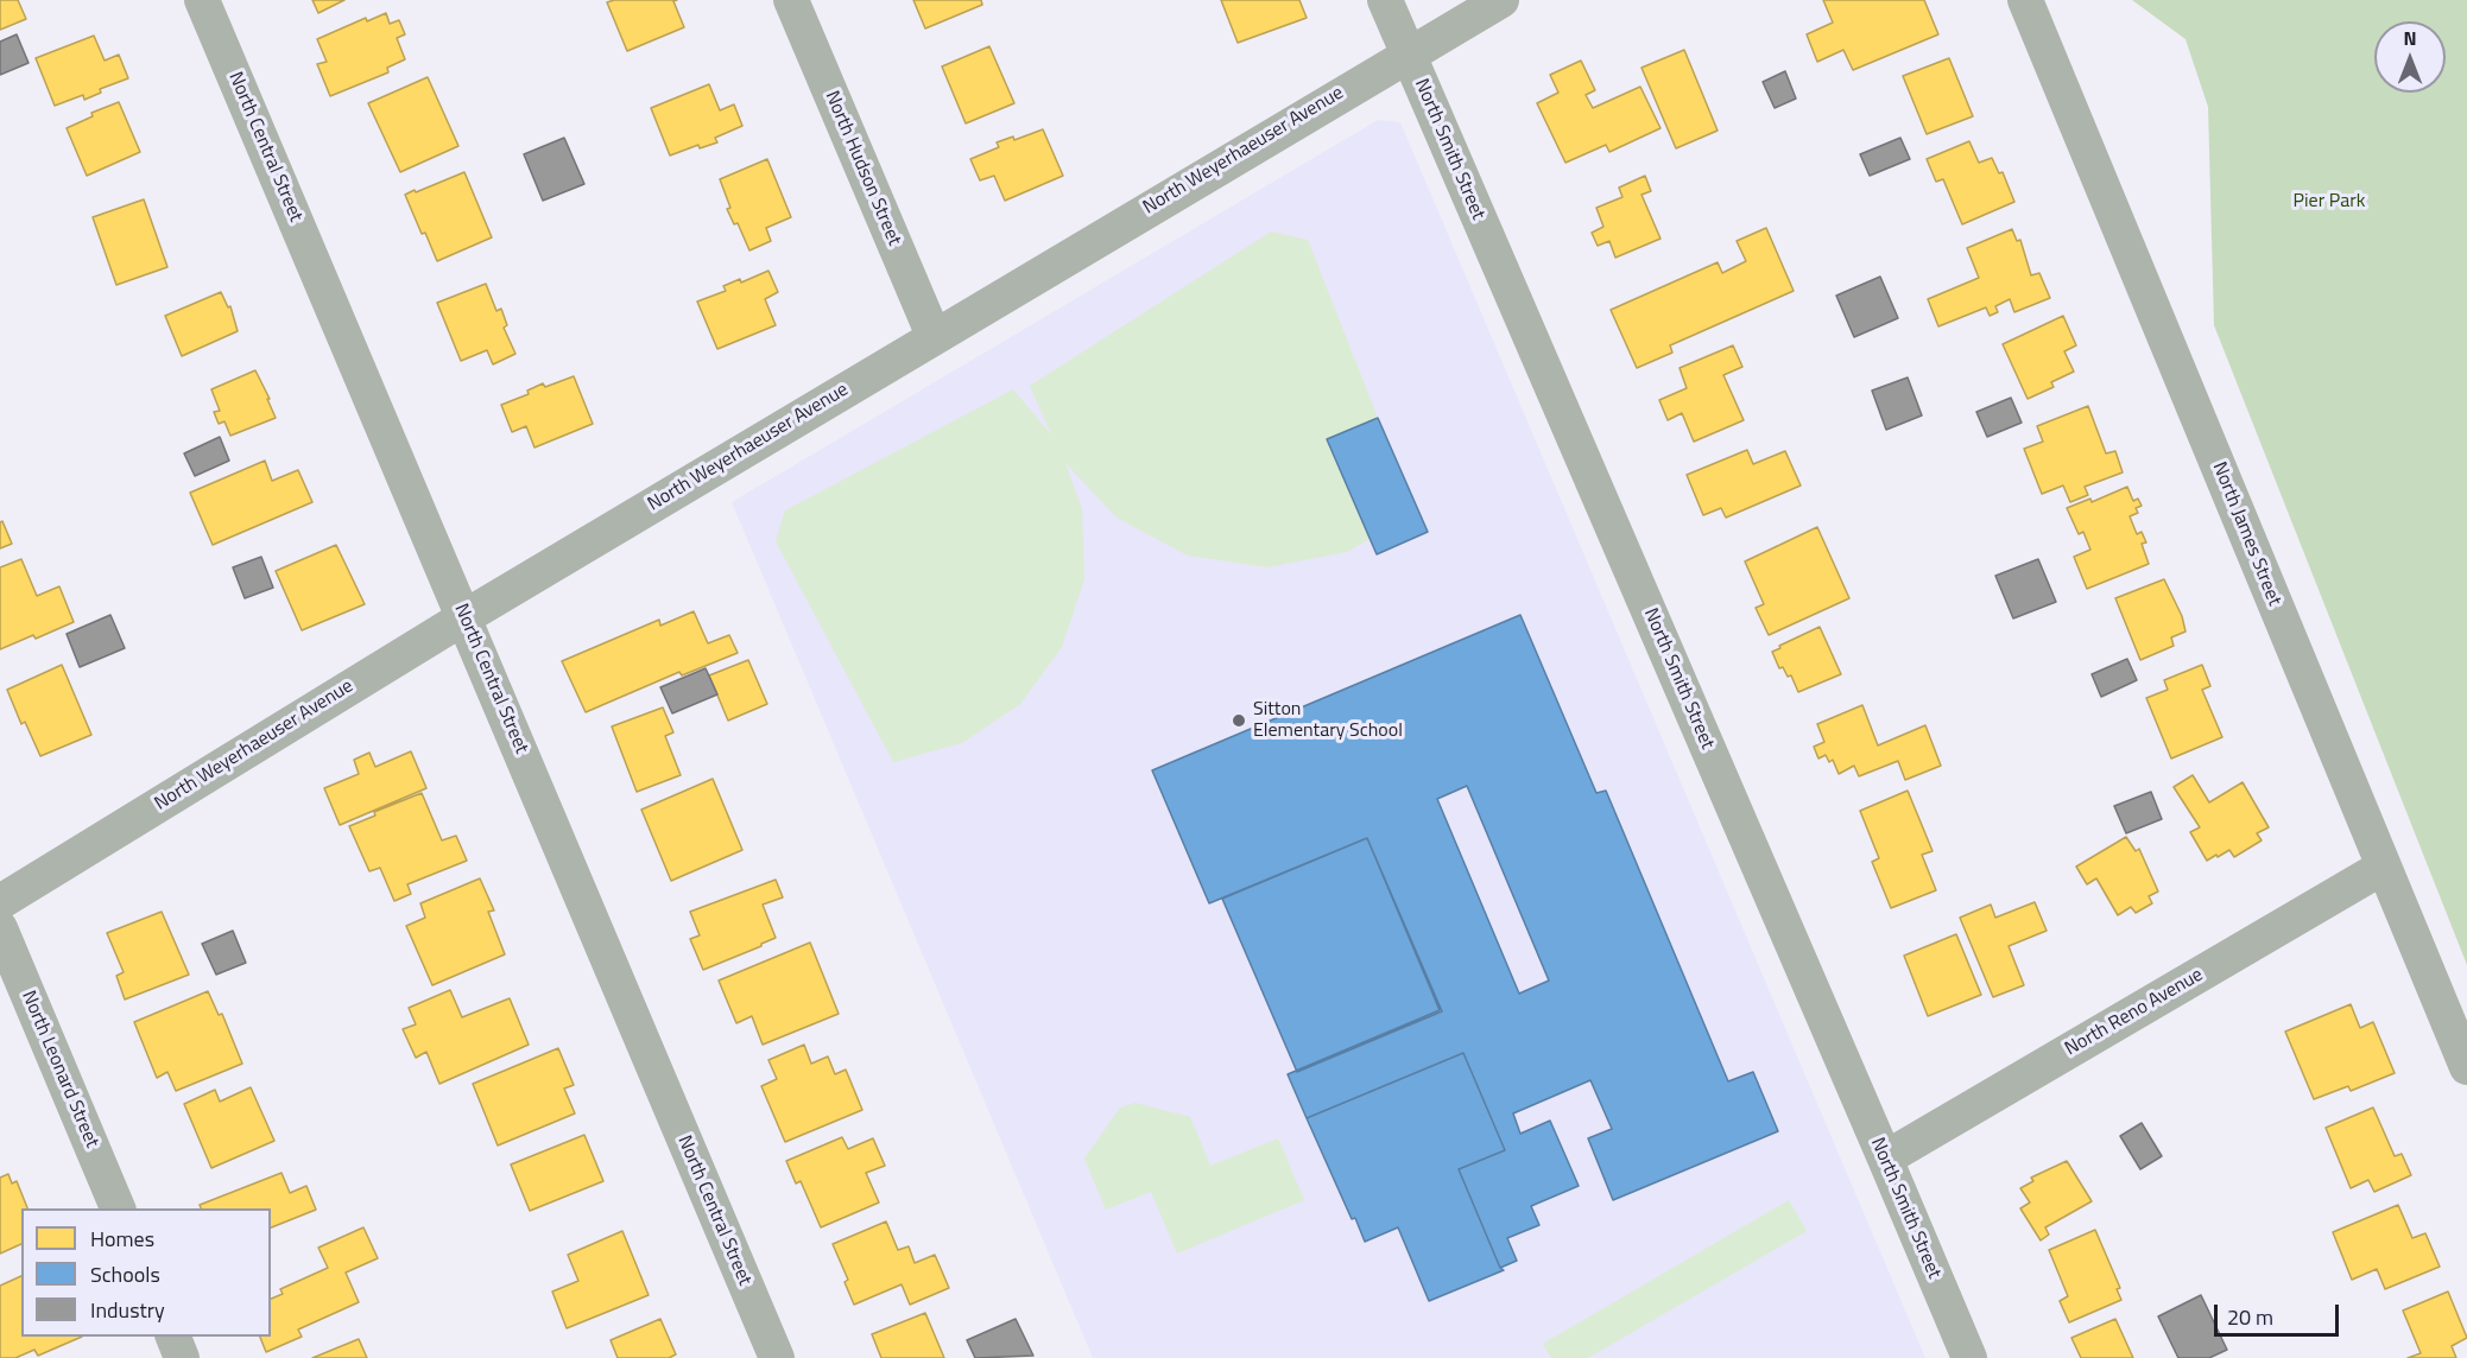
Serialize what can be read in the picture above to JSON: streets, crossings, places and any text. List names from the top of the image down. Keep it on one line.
{"streets":{"street":["North Central Street","North Smith Street","North Weyerhaeuser Avenue","North Hudson Street","North James Street","North Reno Avenue","North Leonard Street"]},"crossings":[["North Central Street","North Weyerhaeuser Avenue"],["North Smith Street","North Weyerhaeuser Avenue"],["North Smith Street","North Reno Avenue"],["North Weyerhaeuser Avenue","North Hudson Street"],["North James Street","North Reno Avenue"]],"parks":["Pier Park"],"places":["Sitton Elementary School"],"legend":["Homes","Schools","Industry"],"scale_bar":"20 m","north":"top"}
